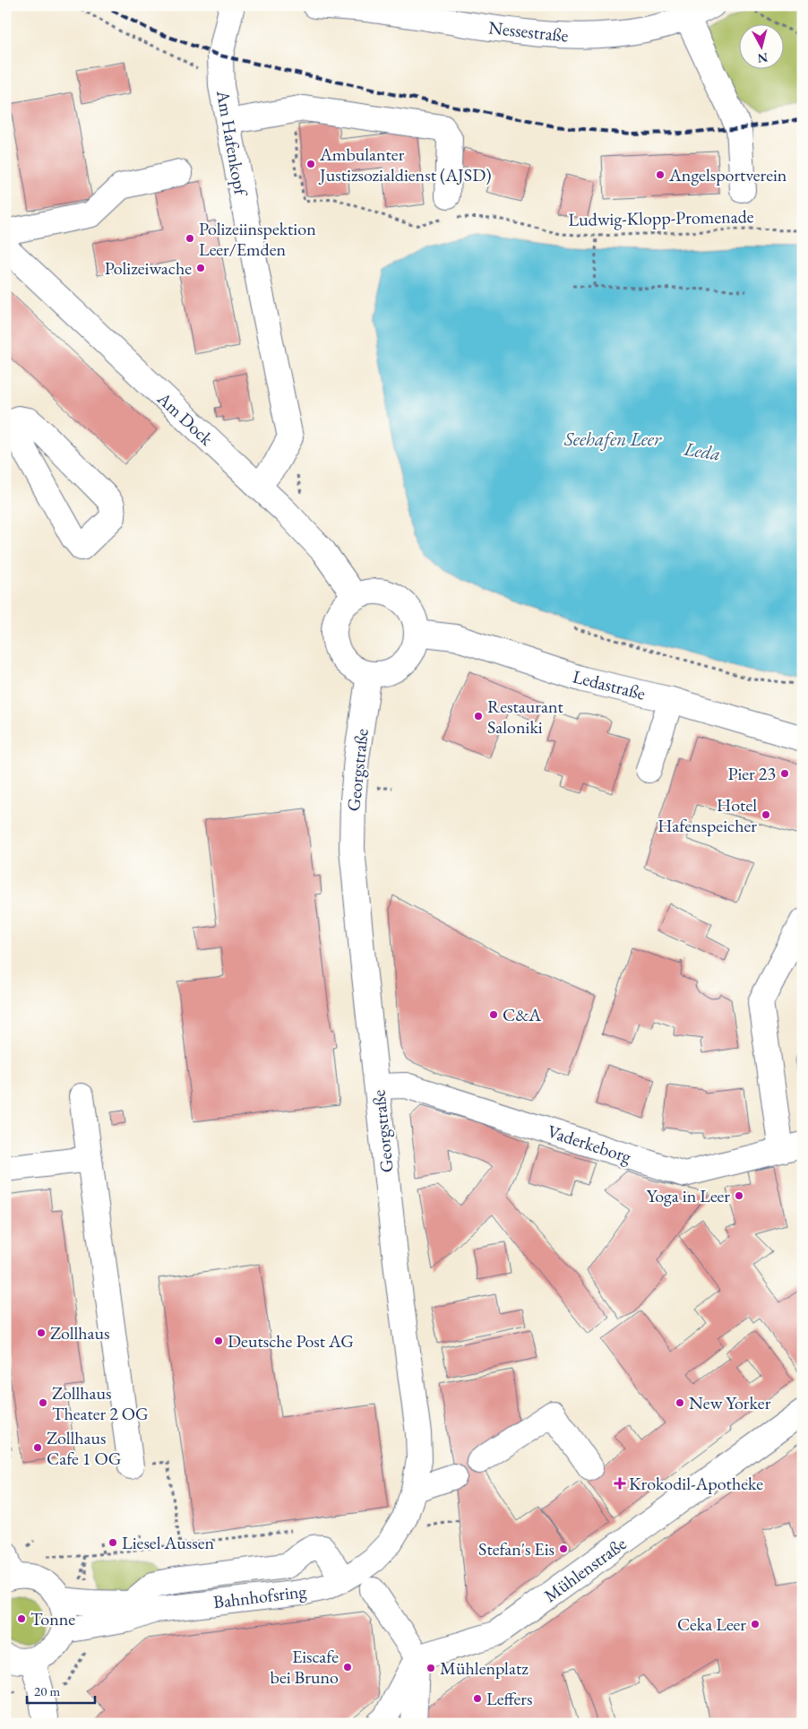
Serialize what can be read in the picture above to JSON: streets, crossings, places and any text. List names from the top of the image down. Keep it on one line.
{"streets":{"main road":["Nessestraße","Am Hafenkopf","Am Dock","Ledastraße","Georgstraße","Vaderkeborg","Mühlenstraße","Bahnhofsring"],"path":["Ludwig-Klopp-Promenade"]},"crossings":[["Am Dock","Ledastraße"],["Am Dock","Georgstraße"],["Ledastraße","Georgstraße"],["Georgstraße","Vaderkeborg"],["Georgstraße","Bahnhofsring"]],"water":["Seehafen Leer","Leda"],"places":{"other":["Ambulanter Justizsozialdienst (AJSD)","Angelsportverein","Polizeiinspektion Leer/Emden","Polizeiwache","Restaurant Saloniki","Pier 23","Hotel Hafenspeicher","C&A","Yoga in Leer","Zollhaus","Deutsche Post AG","Zollhaus Theater 2 OG","New Yorker","Zollhaus Cafe 1 OG","Liesel Aussen","Stefan's Eis","Tonne","Ceka Leer","Eiscafe bei Bruno","Mühlenplatz","Leffers"],"health":["Krokodil-Apotheke"]},"scale_bar":"20 m","north":"bottom"}
